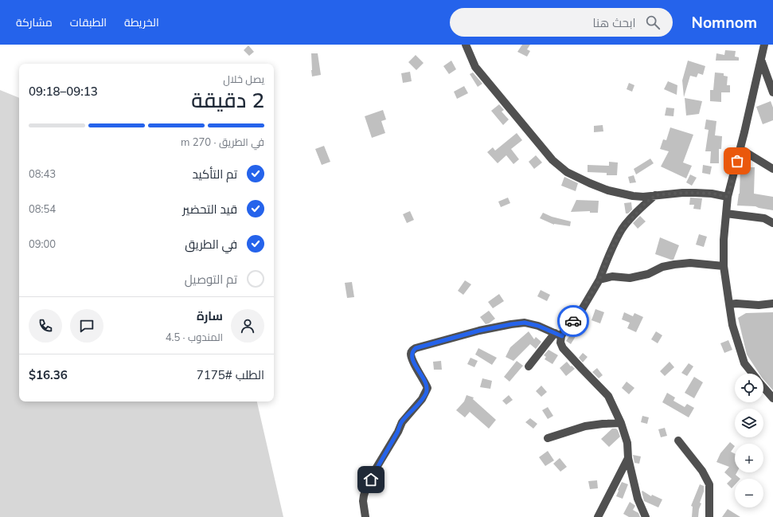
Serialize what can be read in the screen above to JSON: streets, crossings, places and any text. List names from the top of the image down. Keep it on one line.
{"page":{"header":"Nomnom","search":"ابحث هنا","nav":["الخريطة","الطبقات","مشاركة"],"heading":["2 دقيقة","يصل خلال","09:13–09:18"],"panel":["سارة","المندوب · 4.5","الطلب #7175","$16.36"],"bar":"في الطريق · 270 m","list":[["تم التأكيد","08:43"],["قيد التحضير","08:54"],["في الطريق","09:00"],"تم التوصيل"],"map_buttons":["+","−"]}}
